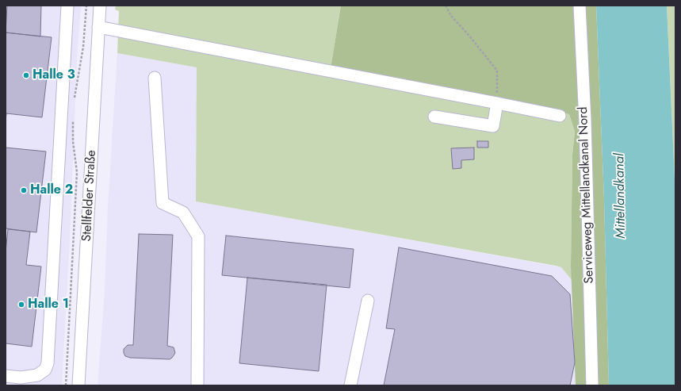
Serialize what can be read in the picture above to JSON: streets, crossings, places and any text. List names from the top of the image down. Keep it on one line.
{"streets":{"street":["Serviceweg Mittellandkanal Nord","Stellfelder Straße"]},"water":["Mittellandkanal"],"places":["Halle 3","Halle 2","Halle 1"]}
